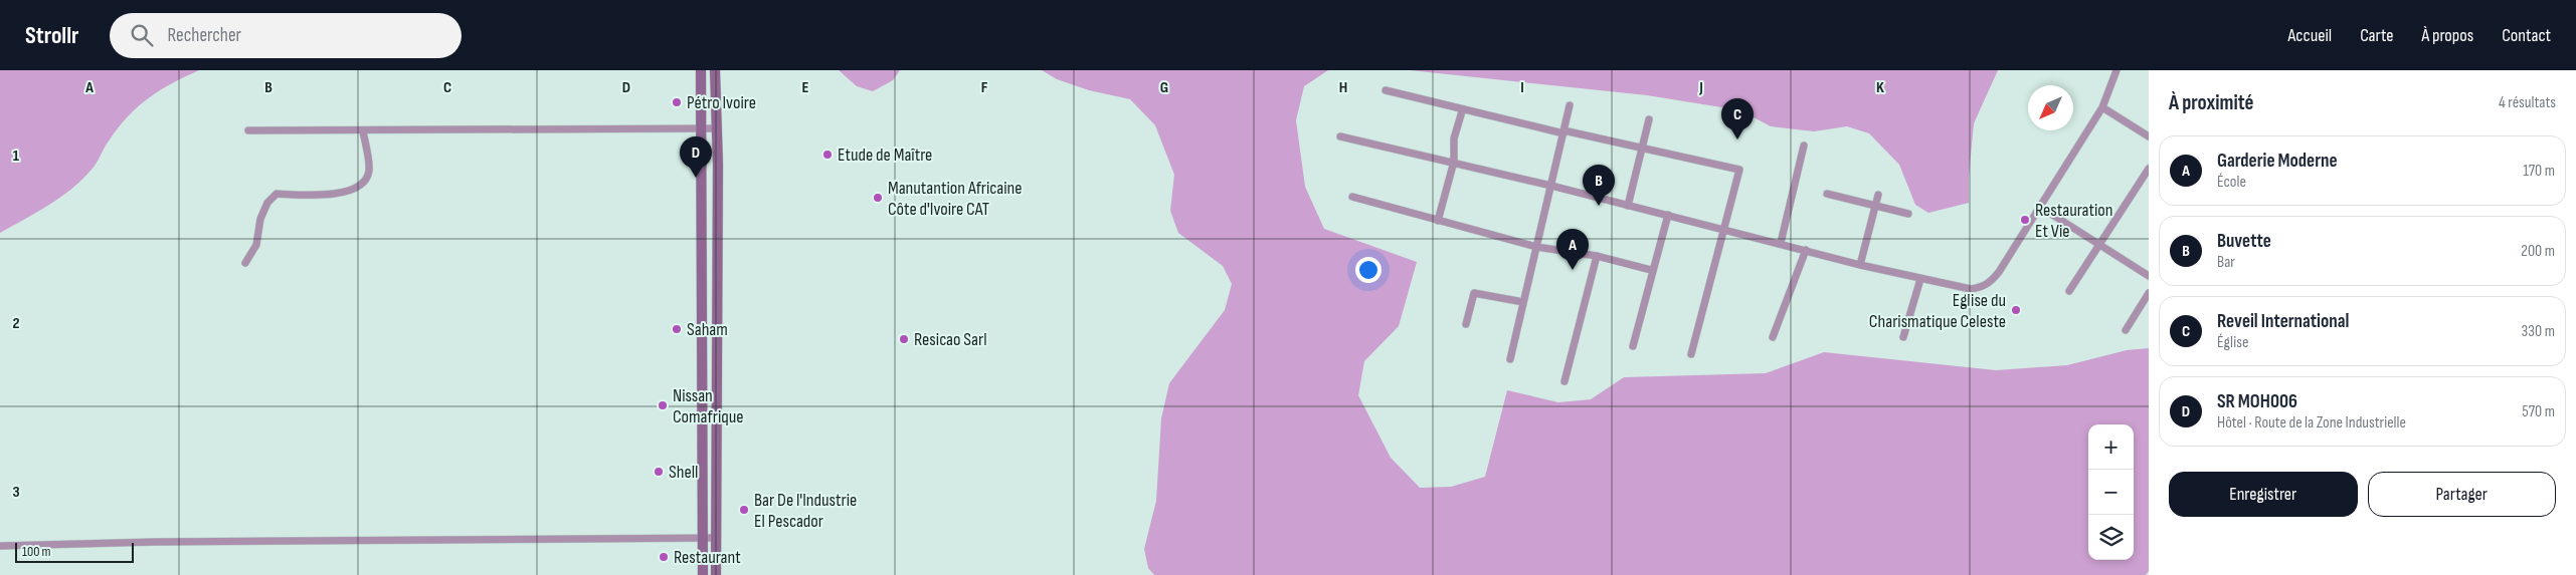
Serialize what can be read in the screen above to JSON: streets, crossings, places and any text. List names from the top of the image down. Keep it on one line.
{"places":["Pétro Ivoire","Etude de Maître","Manutantion Africaine Côte d'Ivoire CAT","Restauration Et Vie","Eglise du Charismatique Celeste","Saham","Resicao Sarl","Nissan Comafrique","Shell","Bar De l'Industrie El Pescador","Restaurant"],"scale_bar":"100 m","north":"bottom left","page":{"header":"Strollr","search":"Rechercher","nav":["Accueil","Carte","À propos","Contact"],"heading":["À proximité","4 résultats"],"pins":["C","D","B","A"],"list":[{"mark":"A","name":"Garderie Moderne","note":"École","value":"170 m"},{"mark":"B","name":"Buvette","note":"Bar","value":"200 m"},{"mark":"C","name":"Reveil International","note":"Église","value":"330 m"},{"mark":"D","name":"SR MOH006","note":"Hôtel · Route de la Zone Industrielle","value":"570 m"}],"map_buttons":["+","−"],"buttons":["Enregistrer","Partager"],"scale":"100 m"},"grid":{"columns":["A","B","C","D","E","F","G","H","I","J","K"],"rows":["1","2","3"]}}
